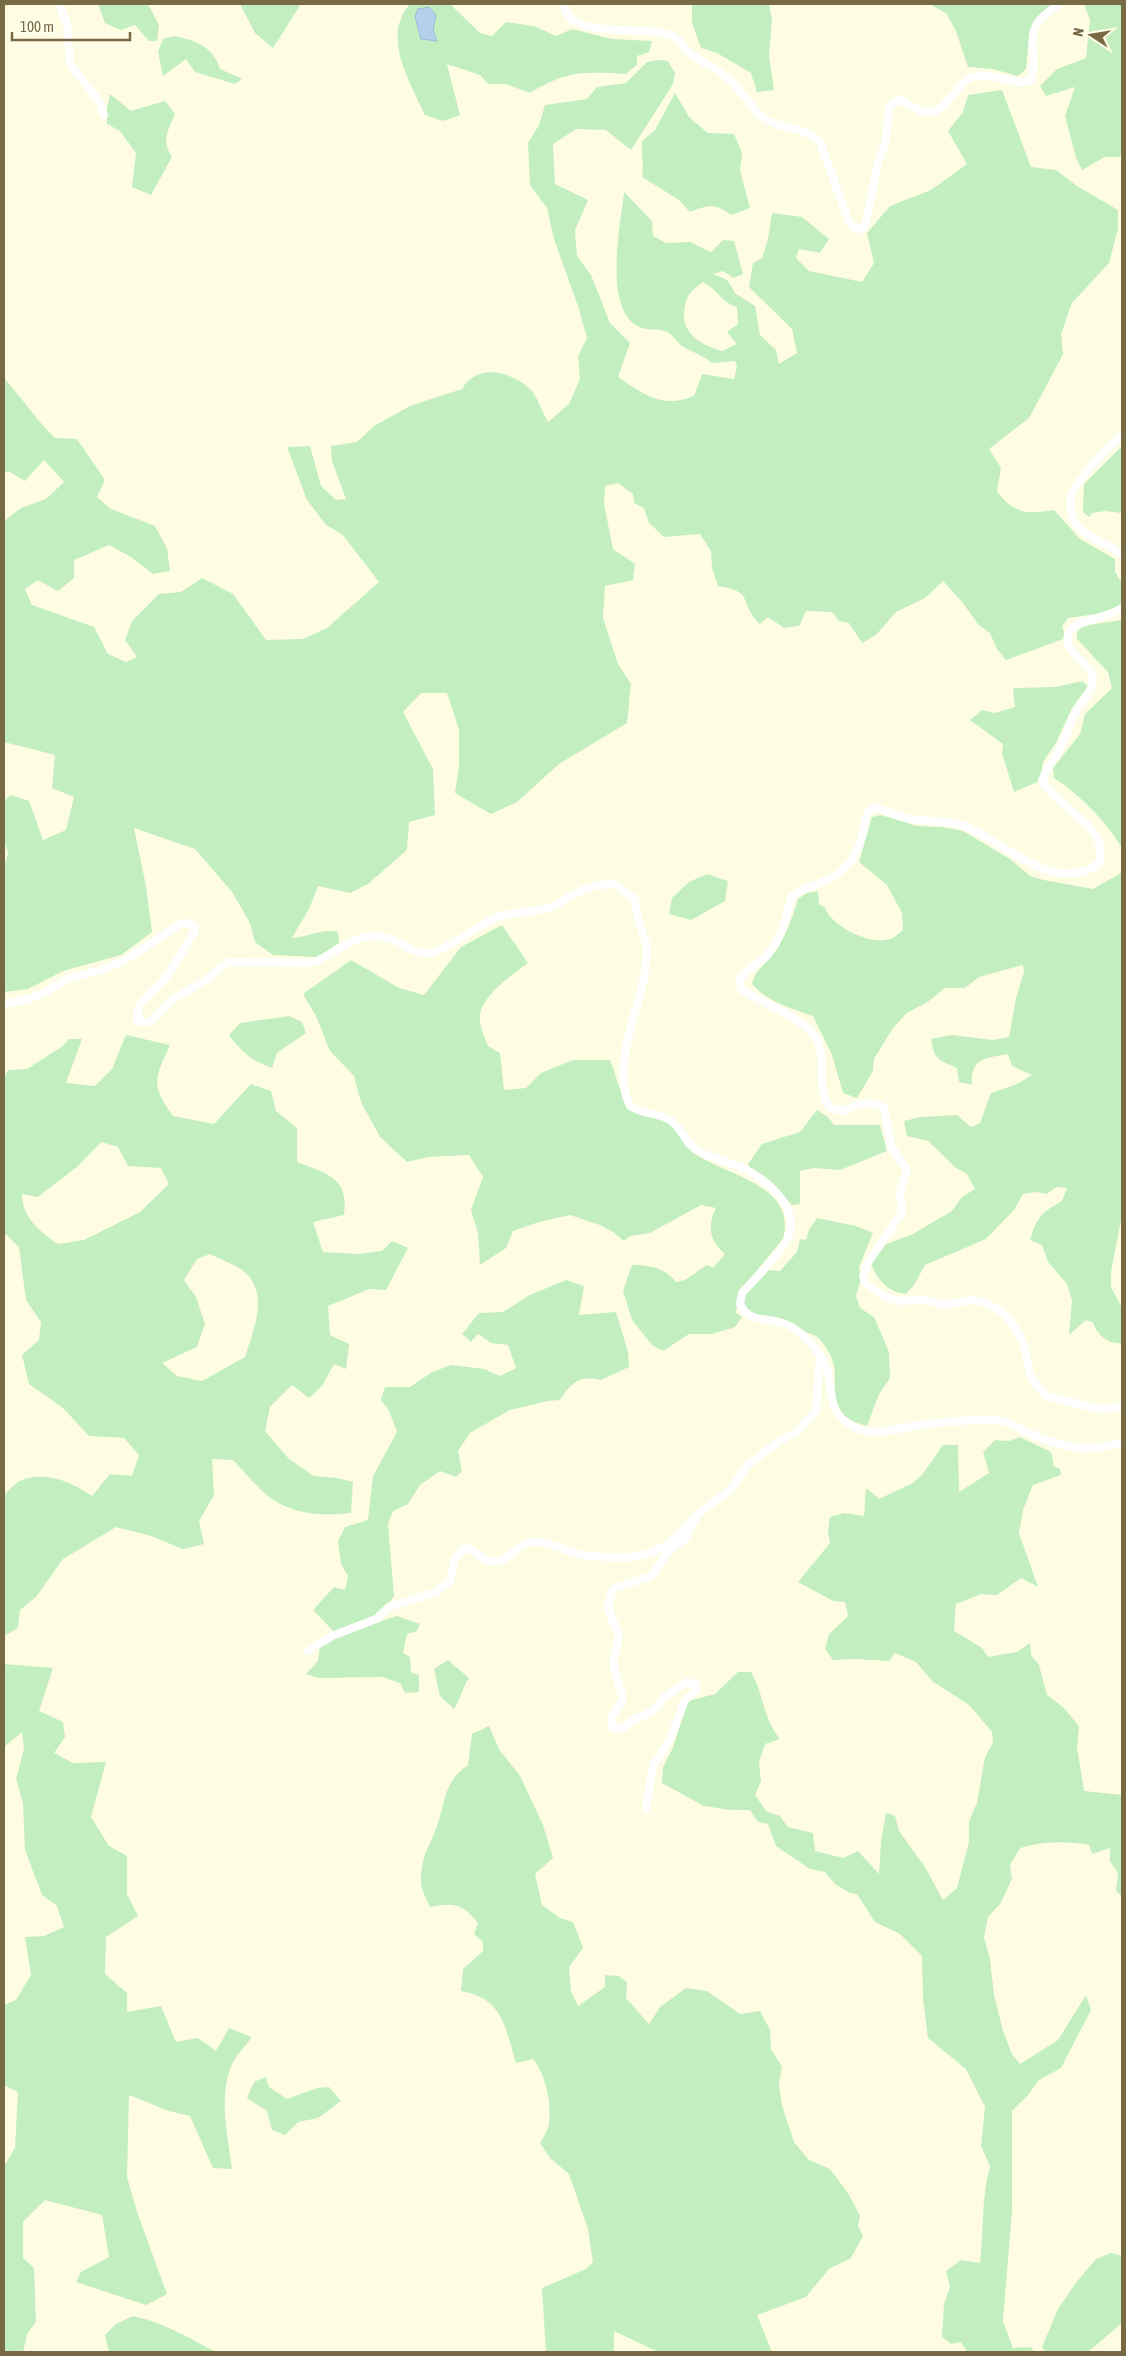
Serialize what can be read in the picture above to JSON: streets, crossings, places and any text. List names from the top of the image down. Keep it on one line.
{"scale_bar":"100 m","north":"left"}
